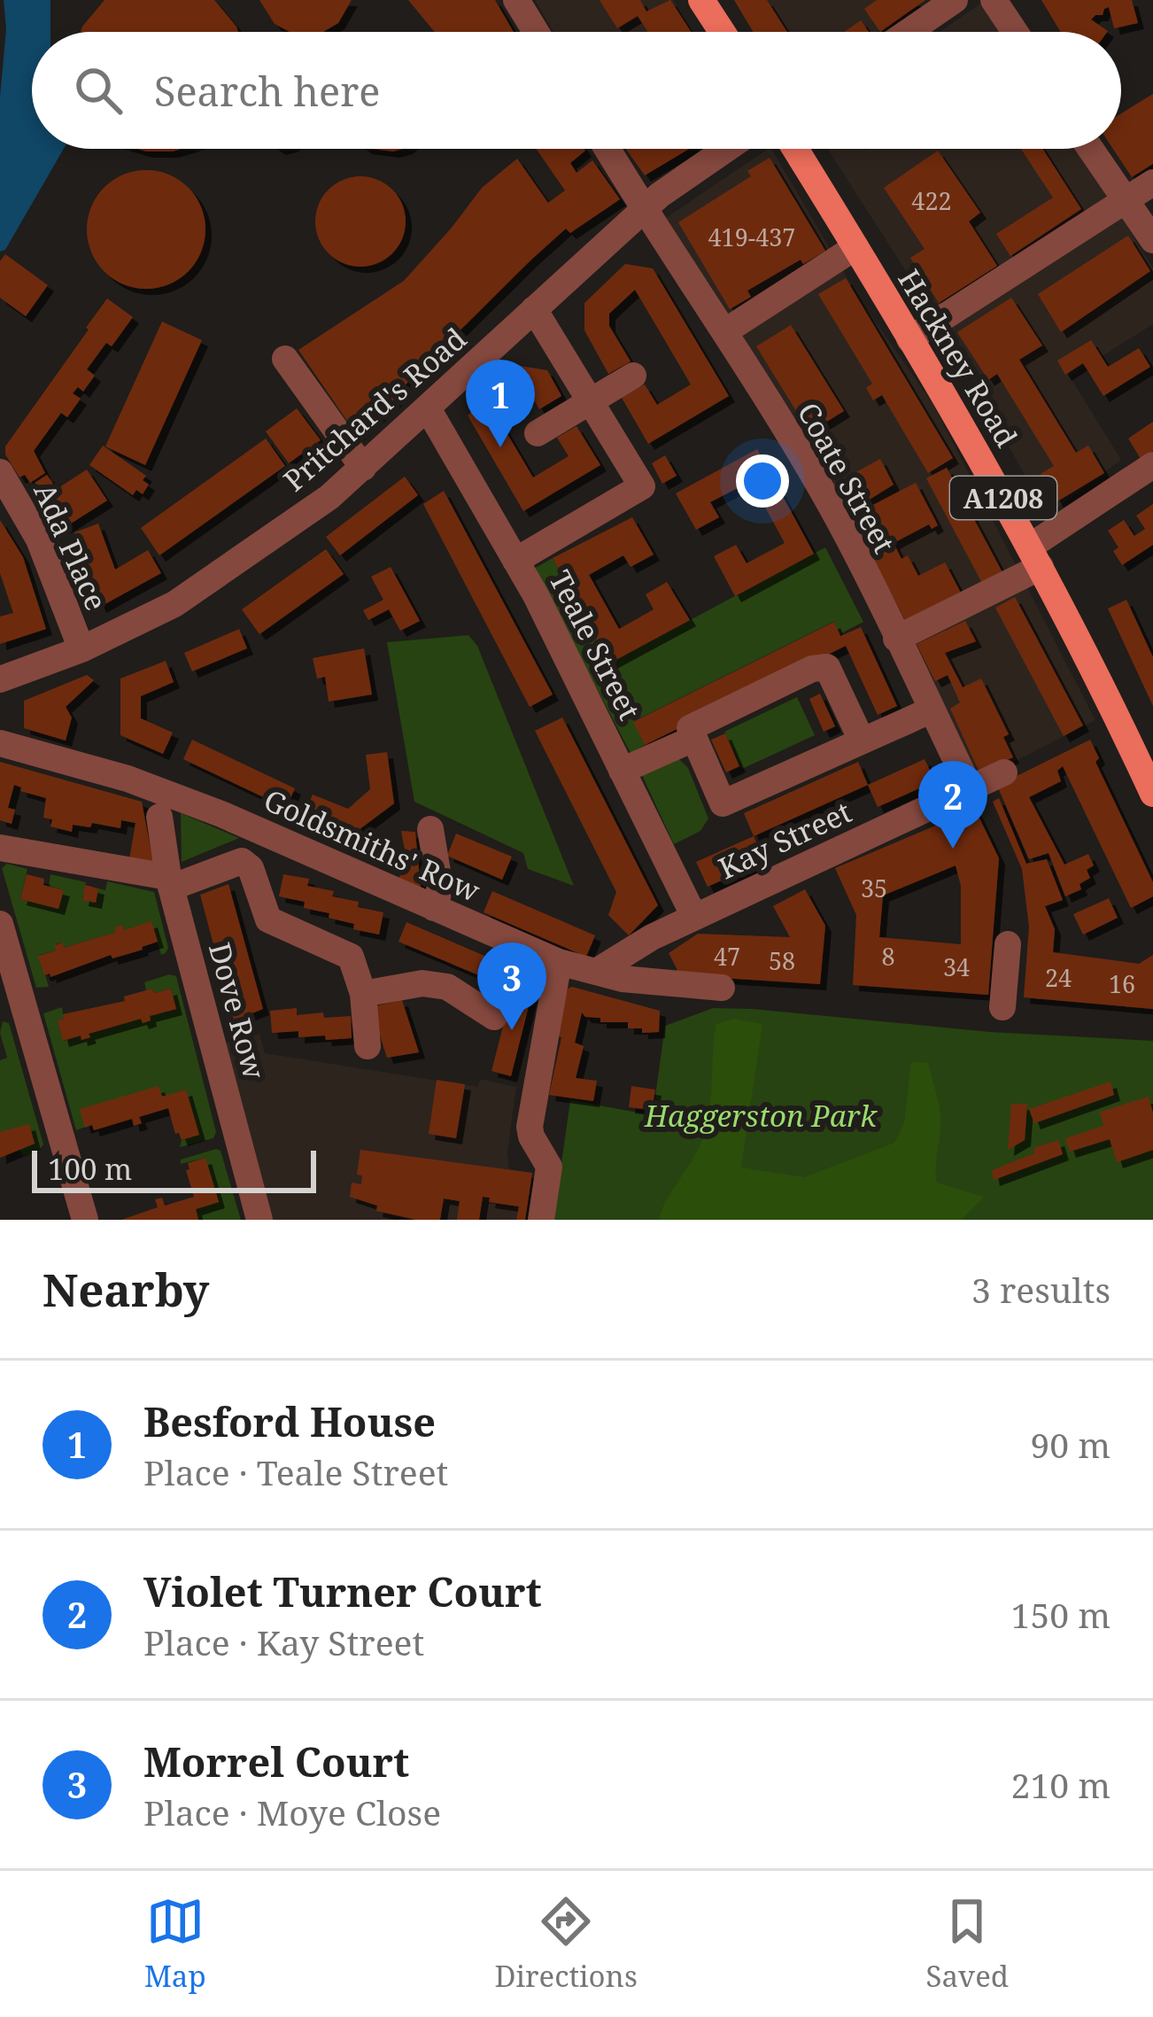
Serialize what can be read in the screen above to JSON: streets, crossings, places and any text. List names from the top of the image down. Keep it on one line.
{"streets":{"main road":["Hackney Road","A1208"],"street":["Pritchard's Road","Coate Street","Ada Place","Teale Street","Kay Street","Goldsmiths' Row","Dove Row"]},"crossings":[["Pritchard's Road","Coate Street"],["Pritchard's Road","Ada Place"],["Pritchard's Road","Teale Street"],["Coate Street","Kay Street"],["Teale Street","Kay Street"],["Kay Street","Goldsmiths' Row"]],"parks":["Haggerston Park"],"house_numbers":["422","419-437","35","47","8","58","34","24","16"],"scale_bar":"100 m","page":{"search":"Search here","pins":["1","2","3"],"scale":"100 m","heading":["Nearby","3 results"],"list":[{"mark":"1","name":"Besford House","note":"Place · Teale Street","value":"90 m"},{"mark":"2","name":"Violet Turner Court","note":"Place · Kay Street","value":"150 m"},{"mark":"3","name":"Morrel Court","note":"Place · Moye Close","value":"210 m"}],"nav":["Map","Directions","Saved"]}}
